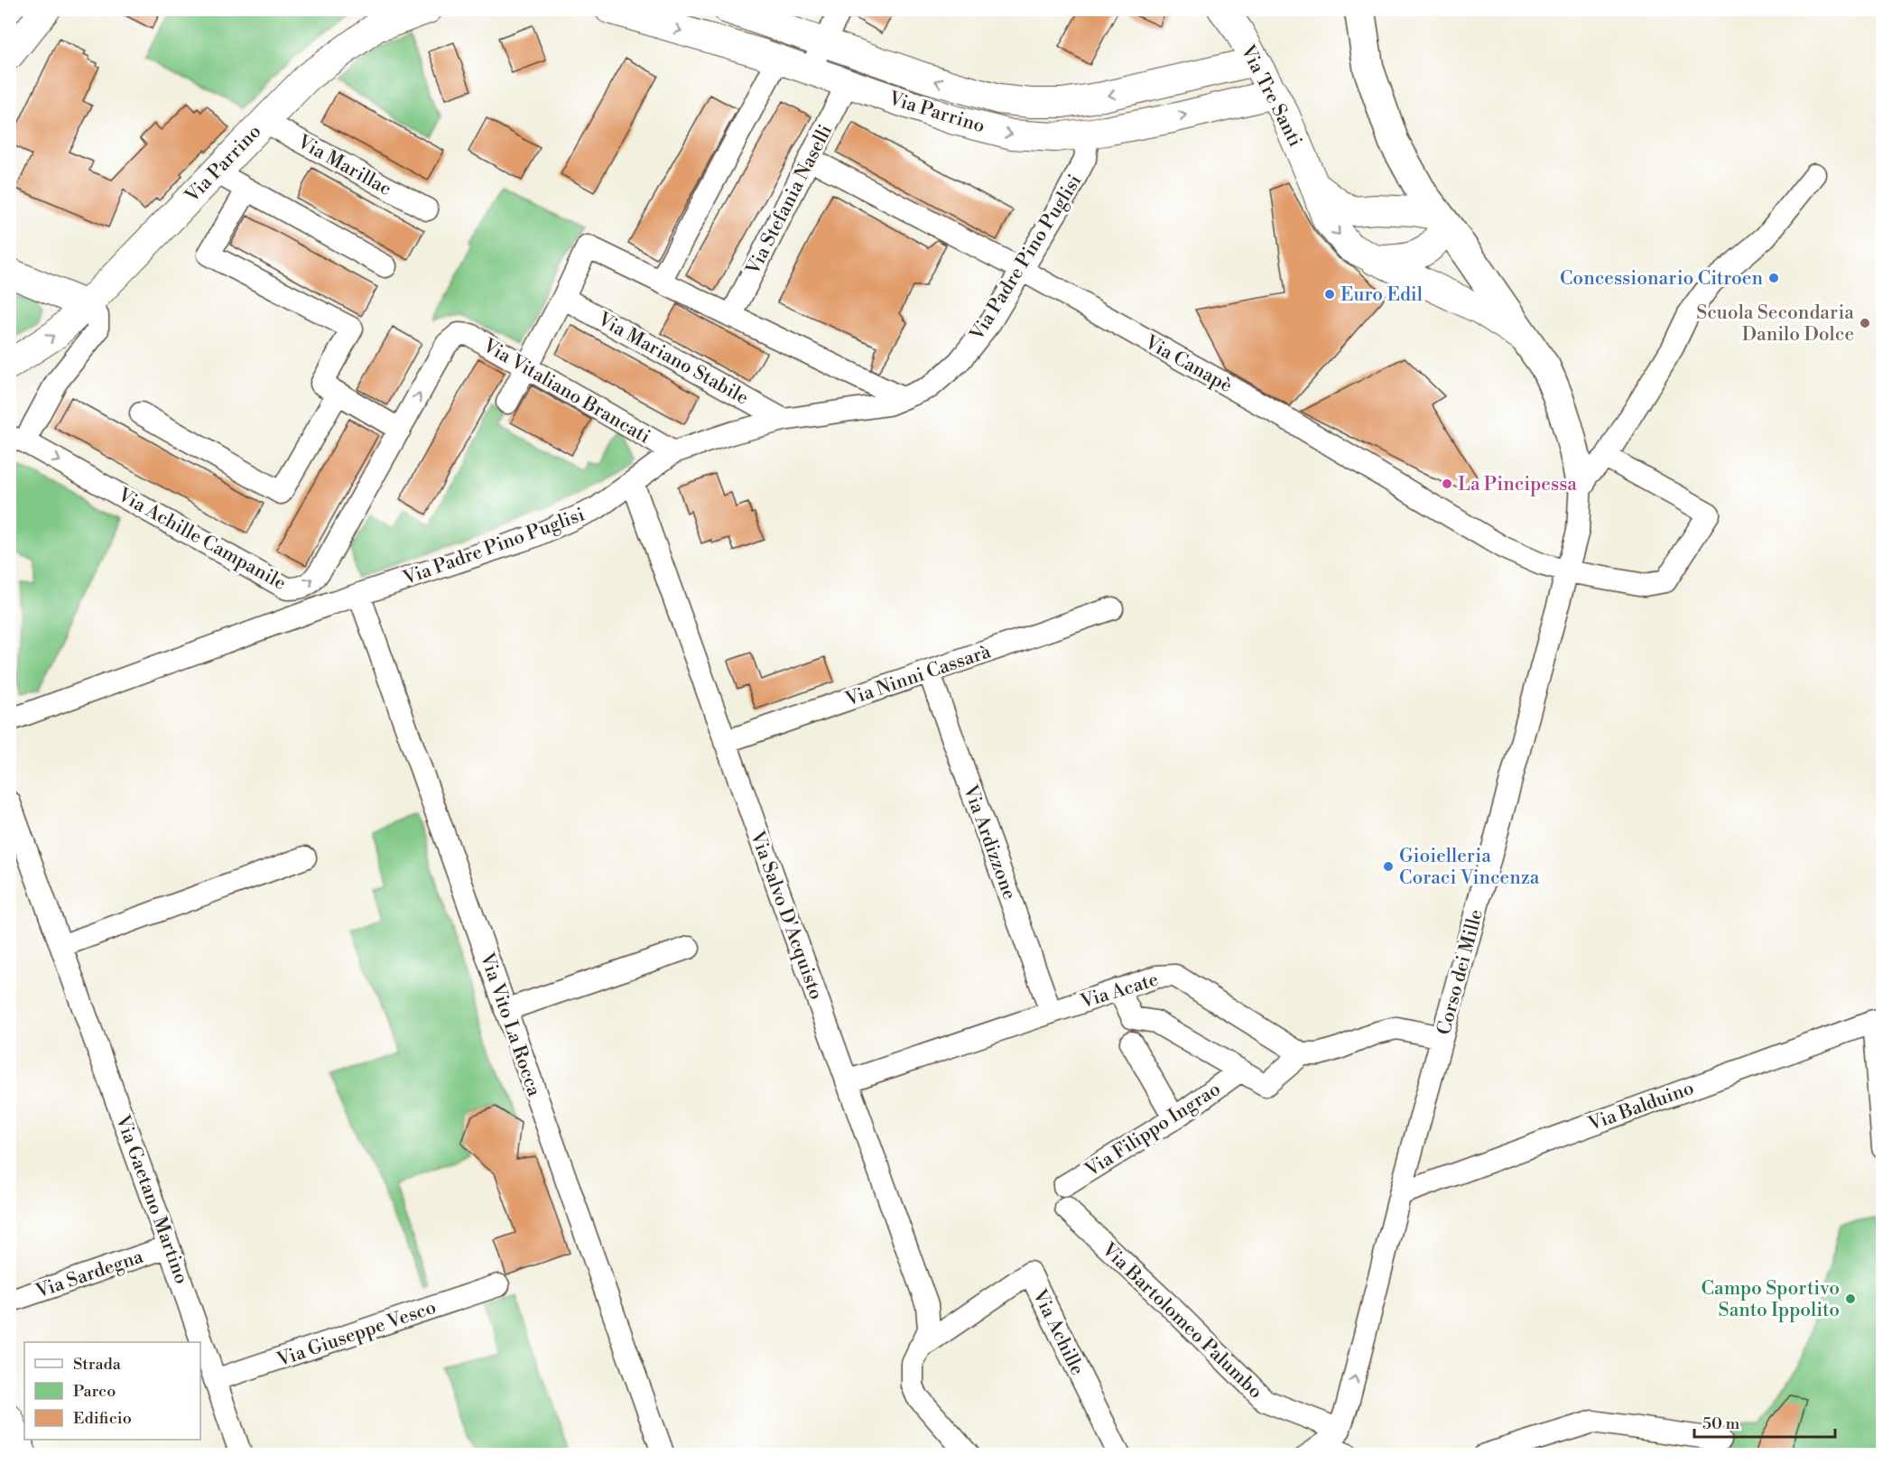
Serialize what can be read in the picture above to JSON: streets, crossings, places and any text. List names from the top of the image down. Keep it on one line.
{"streets":{"street":["Via Tre Santi","Via Parrino","Via Marillac","Via Stefania Naselli","Via Padre Pino Puglisi","Via Mariano Stabile","Via Canapè","Via Vitaliano Brancati","Via Achille Campanile","Via Ninni Cassarà","Via Ardizzone","Via Salvo D'Acquisto","Corso dei Mille","Via Acate","Via Vito La Rocca","Via Balduino","Via Filippo Ingrao","Via Gaetano Martino","Via Sardegna","Via Bartolomeo Palumbo","Via Achille","Via Giuseppe Vesco"]},"crossings":[["Via Tre Santi","Via Parrino"],["Via Parrino","Via Marillac"],["Via Parrino","Via Stefania Naselli"],["Via Parrino","Via Padre Pino Puglisi"],["Via Stefania Naselli","Via Canapè"],["Via Padre Pino Puglisi","Via Mariano Stabile"],["Via Padre Pino Puglisi","Via Canapè"],["Via Padre Pino Puglisi","Via Vitaliano Brancati"],["Via Padre Pino Puglisi","Via Salvo D'Acquisto"],["Via Padre Pino Puglisi","Via Vito La Rocca"],["Via Canapè","Corso dei Mille"],["Via Vitaliano Brancati","Via Achille Campanile"],["Via Ninni Cassarà","Via Ardizzone"],["Via Ninni Cassarà","Via Salvo D'Acquisto"],["Via Ardizzone","Via Acate"],["Via Salvo D'Acquisto","Via Acate"],["Via Salvo D'Acquisto","Via Achille"],["Corso dei Mille","Via Balduino"],["Corso dei Mille","Via Bartolomeo Palumbo"],["Via Gaetano Martino","Via Sardegna"],["Via Gaetano Martino","Via Giuseppe Vesco"]],"places":["Concessionario Citroen","Euro Edil","Scuola Secondaria Danilo Dolce","La Pincipessa","Gioielleria Coraci Vincenza","Campo Sportivo Santo Ippolito"],"legend":["Strada","Parco","Edificio"],"scale_bar":"50 m"}
